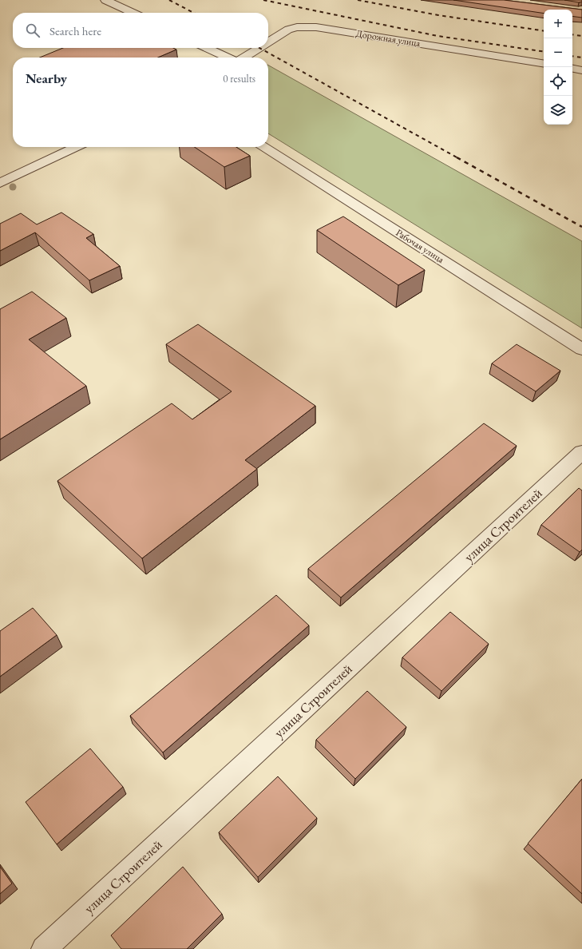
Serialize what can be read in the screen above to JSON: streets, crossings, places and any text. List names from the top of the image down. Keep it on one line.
{"streets":{"street":["Дорожная улица","Рабочая улица","улица Строителей"]},"page":{"map_buttons":["+","−"],"search":"Search here","heading":["Nearby","0 results"]}}
